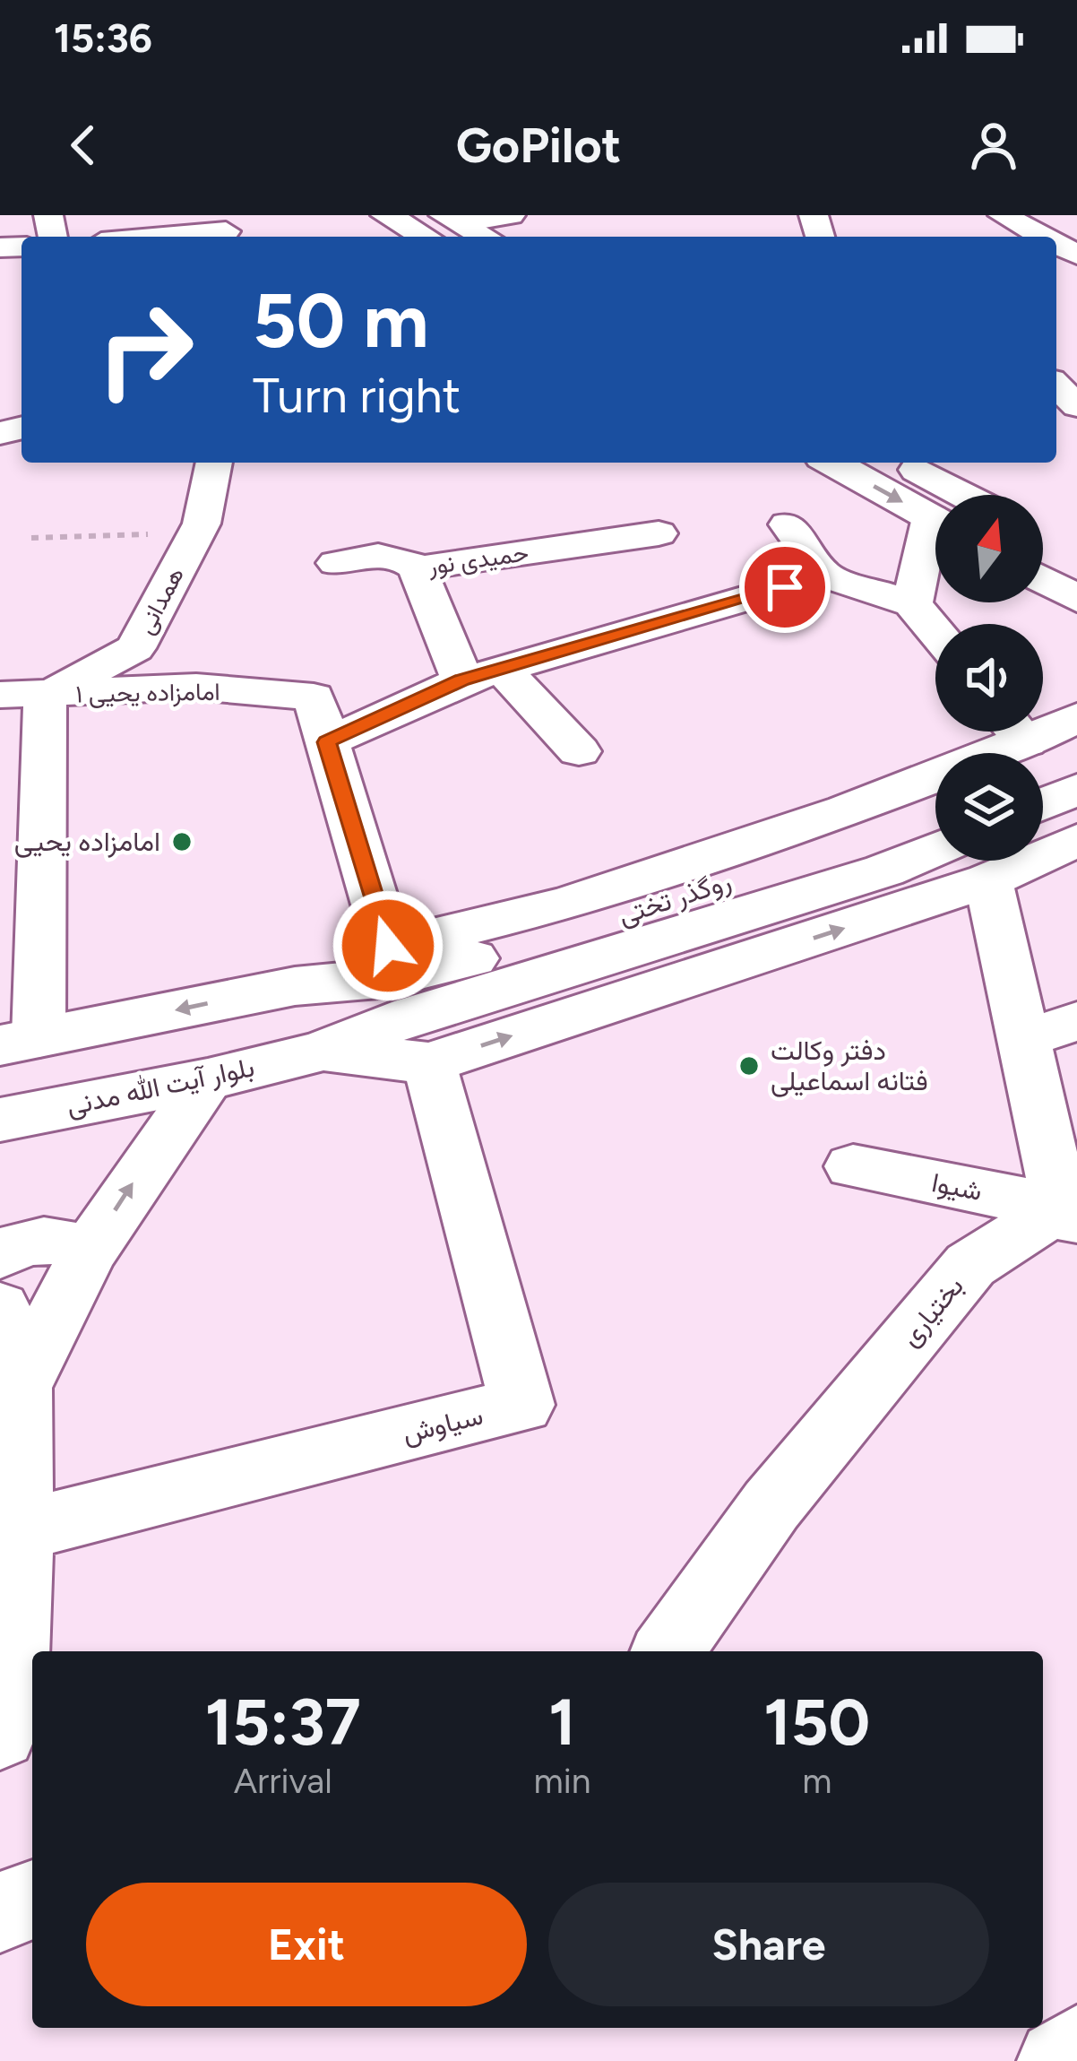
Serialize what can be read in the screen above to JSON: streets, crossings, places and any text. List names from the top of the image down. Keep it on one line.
{"streets":{"main road":["روگذر تختی","بلوار آیت الله مدنی"],"street":["حمیدی نور","همدانی","امامزاده یحیی ۱","شیوا","بختیاری","سیاوش"]},"crossings":[["همدانی","امامزاده یحیی ۱"],["امامزاده یحیی ۱","روگذر تختی"],["امامزاده یحیی ۱","بلوار آیت الله مدنی"],["امامزاده یحیی ۱","سیاوش"],["روگذر تختی","بلوار آیت الله مدنی"],["روگذر تختی","سیاوش"],["بلوار آیت الله مدنی","سیاوش"],["شیوا","بختیاری"]],"places":["امامزاده یحیی","دفتر وکالت فتانه اسماعیلی"],"north":"top","page":{"status":"15:36","header":"GoPilot","turn":["50 m","Turn right"],"eta":["15:37","Arrival","1","min","150","m"],"buttons":["Exit","Share"]}}
